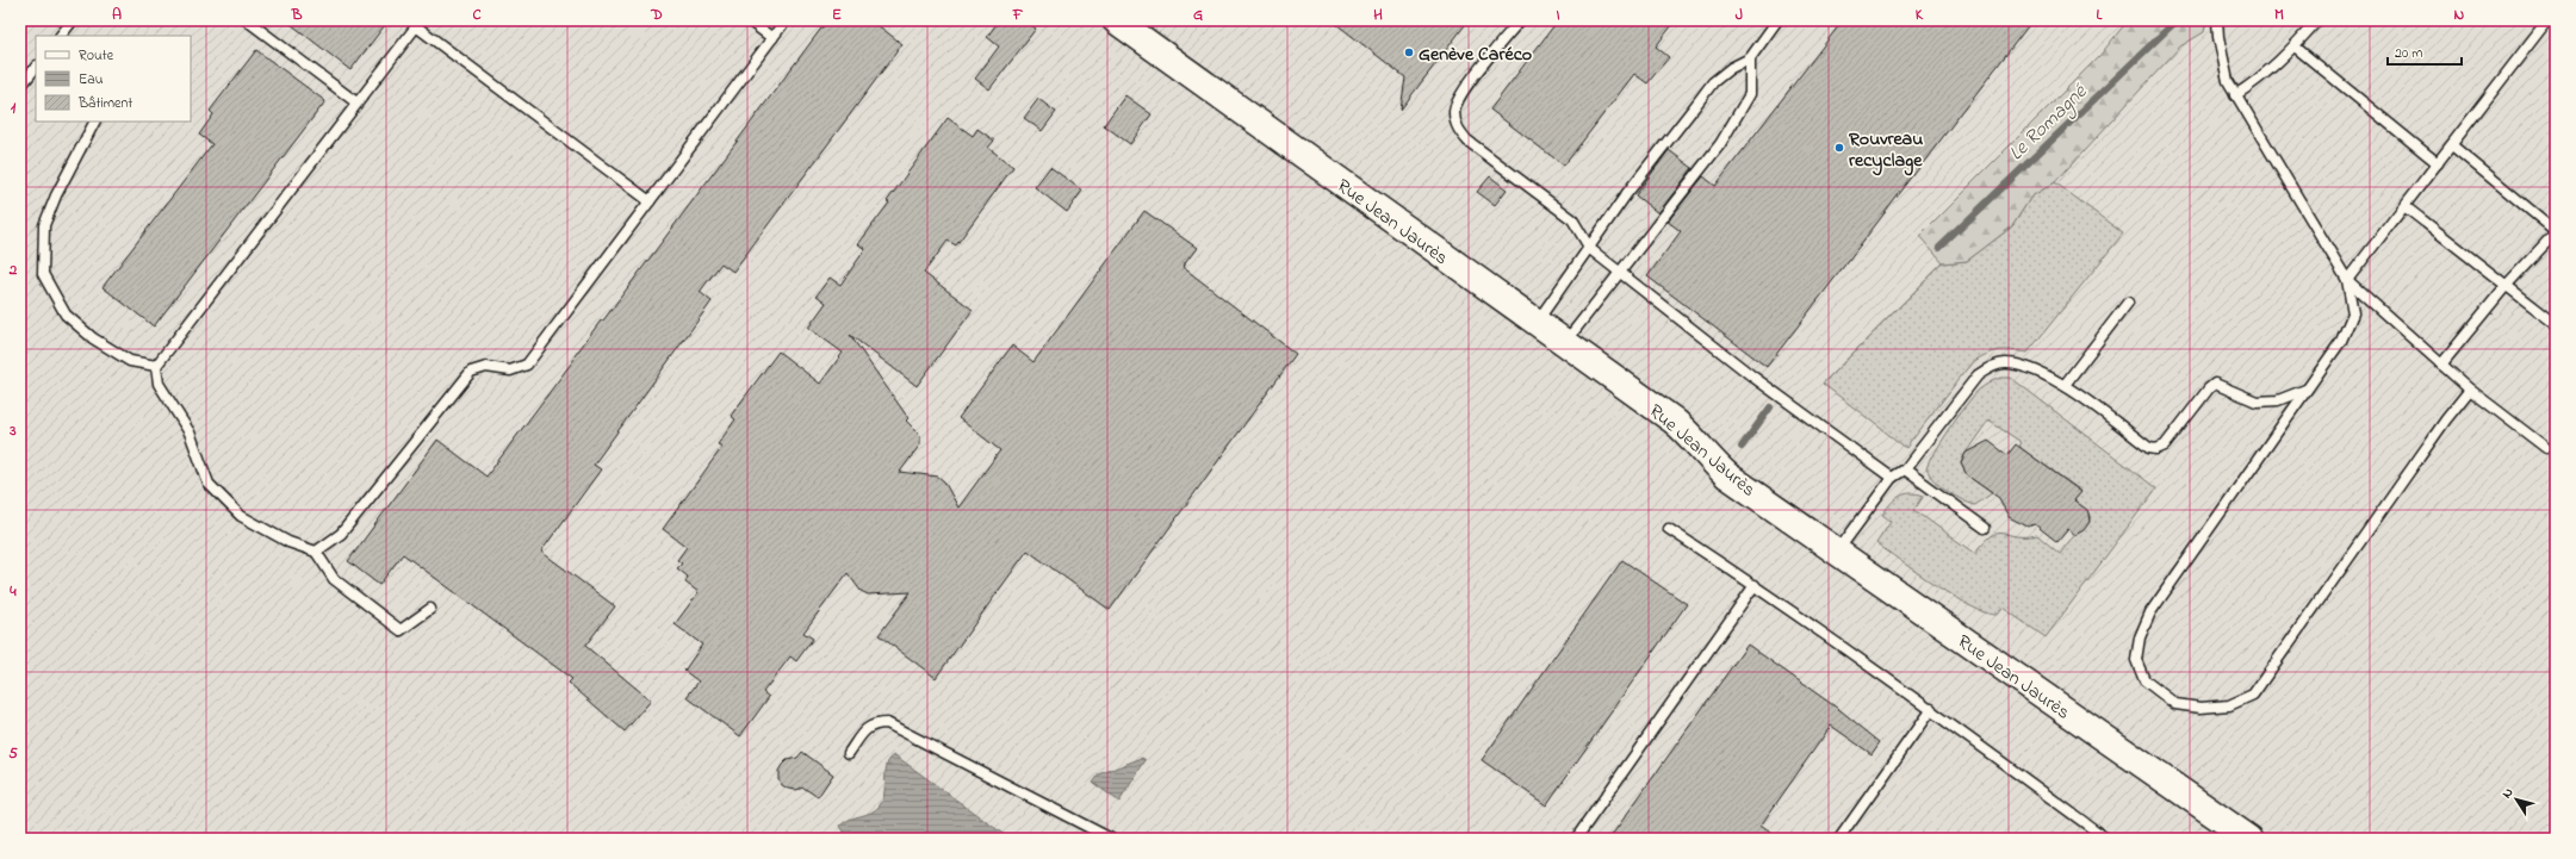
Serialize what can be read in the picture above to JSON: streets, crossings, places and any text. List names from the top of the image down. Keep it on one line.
{"streets":{"street":["Rue Jean Jaurès"]},"water":["Le Romagné"],"places":["Genève Caréco","Rouvreau recyclage"],"legend":["Route","Eau","Bâtiment"],"scale_bar":"20 m","north":"top left","grid":{"columns":["A","B","C","D","E","F","G","H","I","J","K","L","M","N"],"rows":["1","2","3","4","5"]}}
